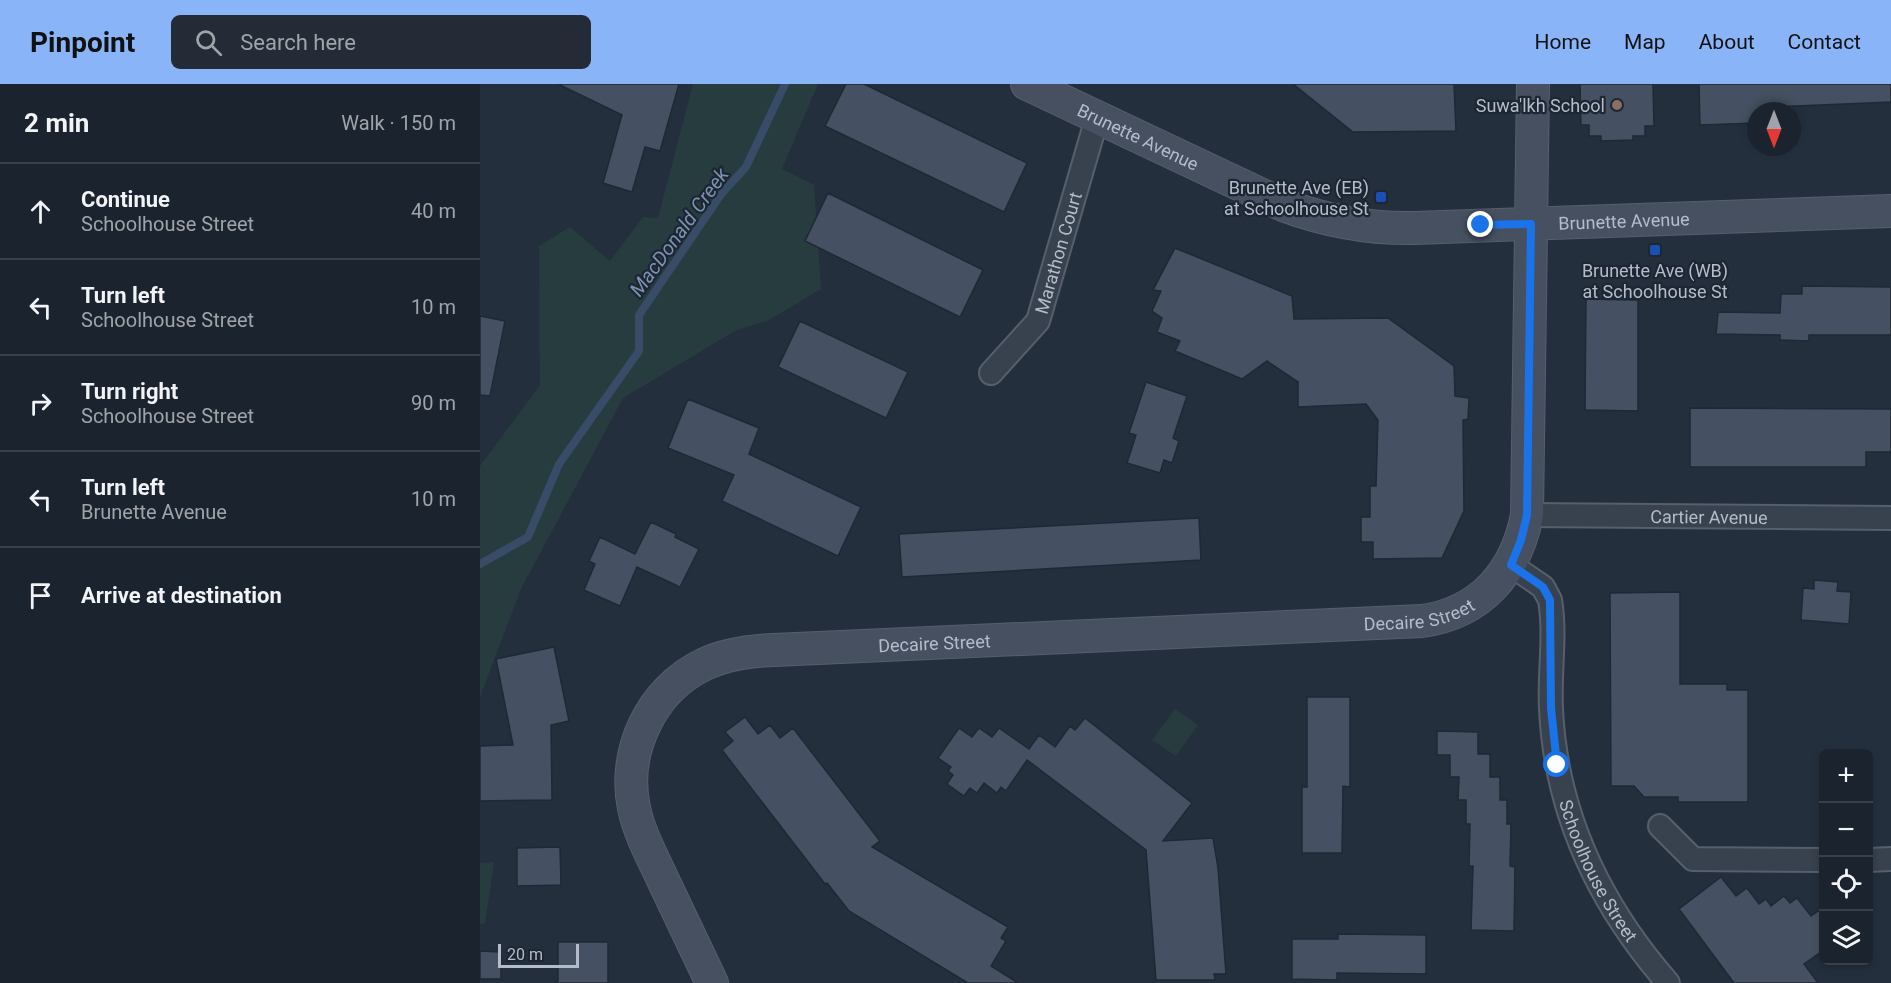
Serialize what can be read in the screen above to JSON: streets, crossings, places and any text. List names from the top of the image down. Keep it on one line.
{"streets":{"street":["Brunette Avenue","Marathon Court","Cartier Avenue","Decaire Street","Schoolhouse Street"]},"crossings":[["Brunette Avenue","Marathon Court"],["Decaire Street","Schoolhouse Street"]],"water":["MacDonald Creek"],"places":{"other":["Suwa'lkh School"],"transit":["Brunette Ave (EB) at Schoolhouse St","Brunette Ave (WB) at Schoolhouse St"]},"scale_bar":"20 m","north":"bottom","page":{"header":"Pinpoint","search":"Search here","nav":["Home","Map","About","Contact"],"heading":["2 min","Walk · 150 m"],"list":[["Continue","Schoolhouse Street","40 m"],["Turn left","Schoolhouse Street","10 m"],["Turn right","Schoolhouse Street","90 m"],["Turn left","Brunette Avenue","10 m"],"Arrive at destination"],"map_buttons":["+","−"],"scale":"20 m"}}
